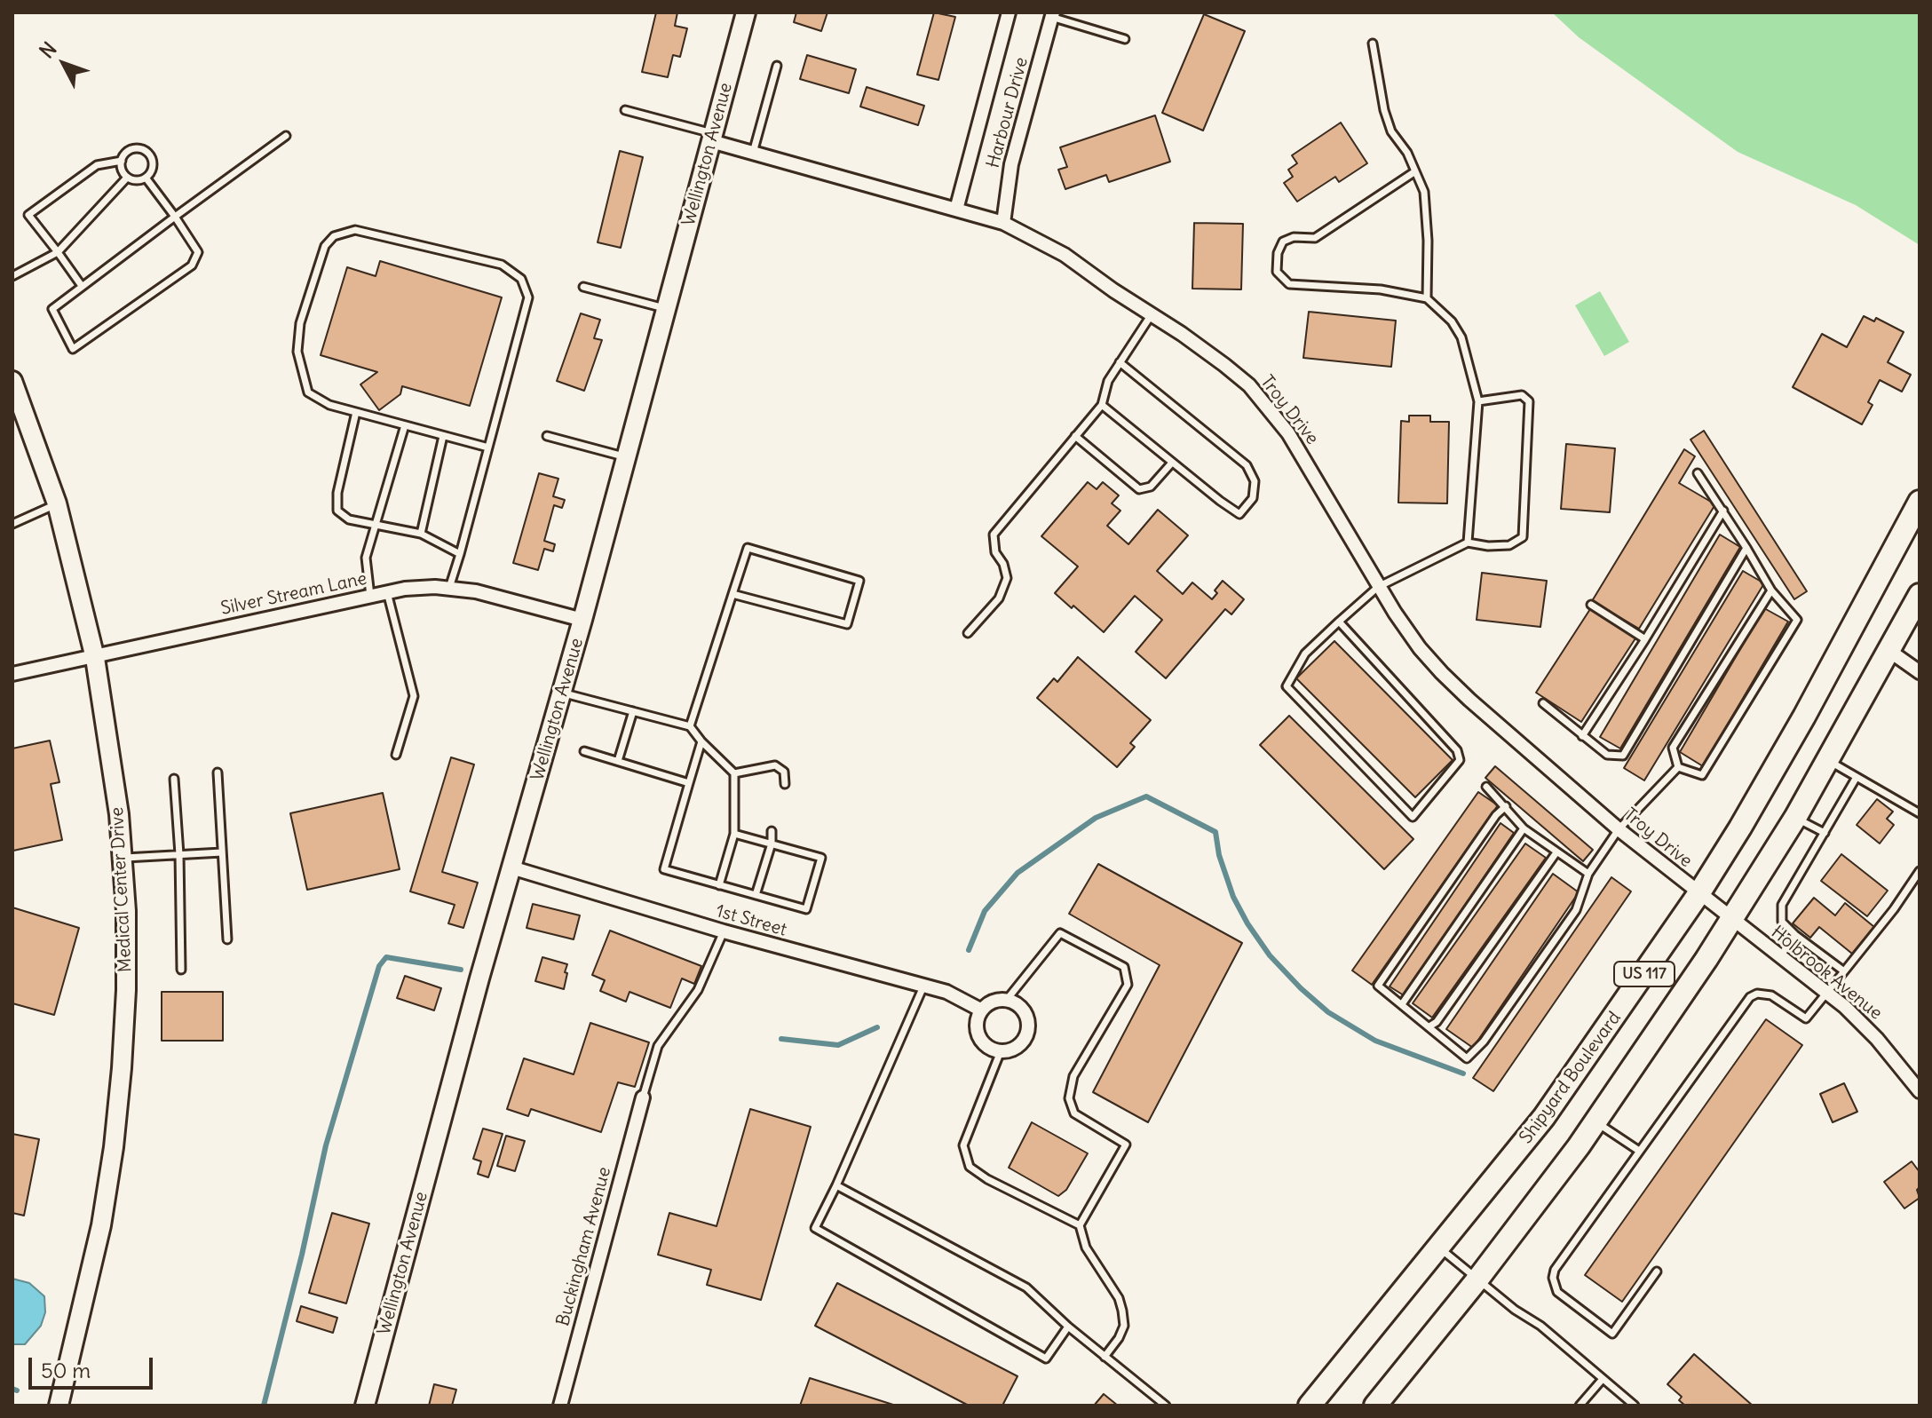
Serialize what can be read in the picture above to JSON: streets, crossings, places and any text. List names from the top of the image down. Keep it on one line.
{"streets":{"main road":["US 117","Shipyard Boulevard"],"street":["Harbour Drive","Wellington Avenue","Troy Drive","Silver Stream Lane","Medical Center Drive","1st Street","Holbrook Avenue","Buckingham Avenue"]},"crossings":[["Harbour Drive","Troy Drive"],["Wellington Avenue","Troy Drive"],["Wellington Avenue","Silver Stream Lane"],["Wellington Avenue","1st Street"],["Troy Drive","Holbrook Avenue"],["Troy Drive","Shipyard Boulevard"],["Silver Stream Lane","Medical Center Drive"],["Holbrook Avenue","US 117"],["Holbrook Avenue","Shipyard Boulevard"]],"scale_bar":"50 m","north":"top left"}
